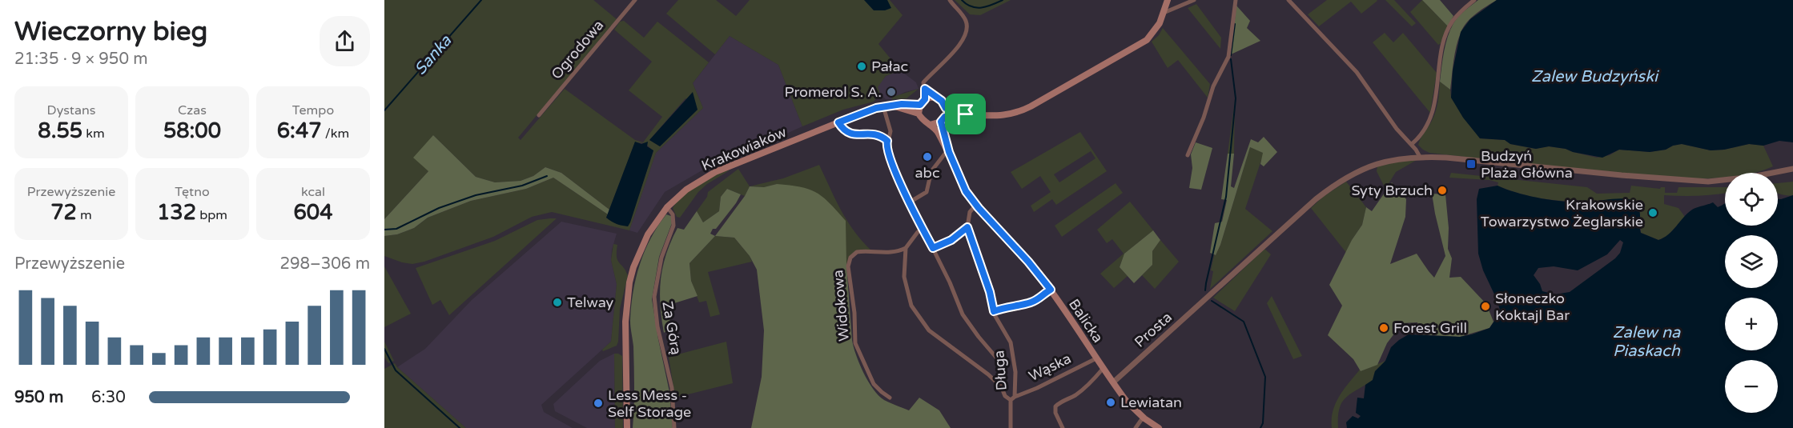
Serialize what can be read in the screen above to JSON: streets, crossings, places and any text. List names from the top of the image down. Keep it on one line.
{"streets":{"main road":["Krakowiaków","Balicka"],"street":["Ogrodowa","Widokowa","Za Górą","Prosta","Wąska","Długa"]},"crossings":[["Krakowiaków","Balicka"],["Krakowiaków","Za Górą"],["Balicka","Prosta"],["Balicka","Wąska"],["Wąska","Długa"]],"water":["Sanka","Zalew Budzyński","Zalew na Piaskach"],"places":{"other":["Pałac","Promerol S. A.","abc","Syty Brzuch","Krakowskie Towarzystwo Żeglarskie","Telway","Słoneczko Koktajl Bar","Forest Grill","Lewiatan","Less Mess - Self Storage"],"transit":["Budzyń Plaża Główna"]},"page":{"heading":["Wieczorny bieg","21:35 · 9 × 950 m"],"stats":[["Dystans","8.55 km"],["Czas","58:00"],["Tempo","6:47 /km"],["Przewyższenie","72 m"],["Tętno","132 bpm"],["kcal","604"]],"map_buttons":["+","−"],"chart":["Przewyższenie","298–306 m"],"list":[{"name":"950 m","note":"6:30"}]}}
